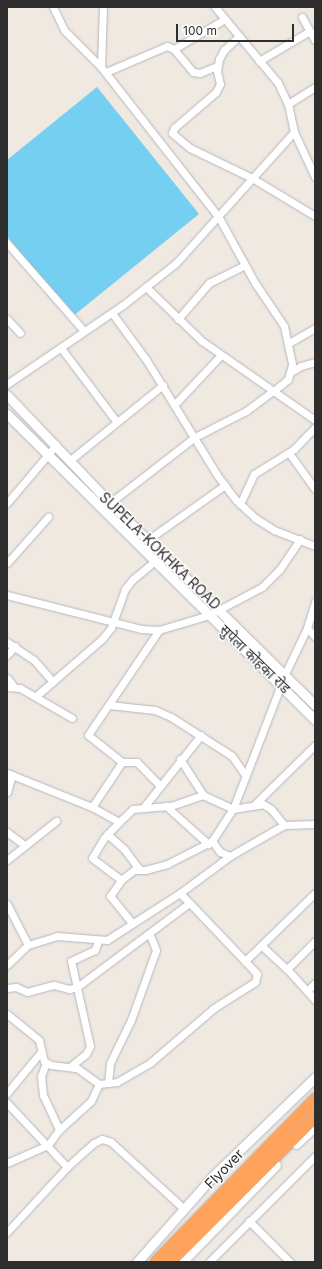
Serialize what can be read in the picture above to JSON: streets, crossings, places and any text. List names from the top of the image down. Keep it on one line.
{"streets":{"highway":["Flyover"],"street":["SUPELA-KOKHKA ROAD","सुपेला कोहका रोड"]},"scale_bar":"100 m"}
